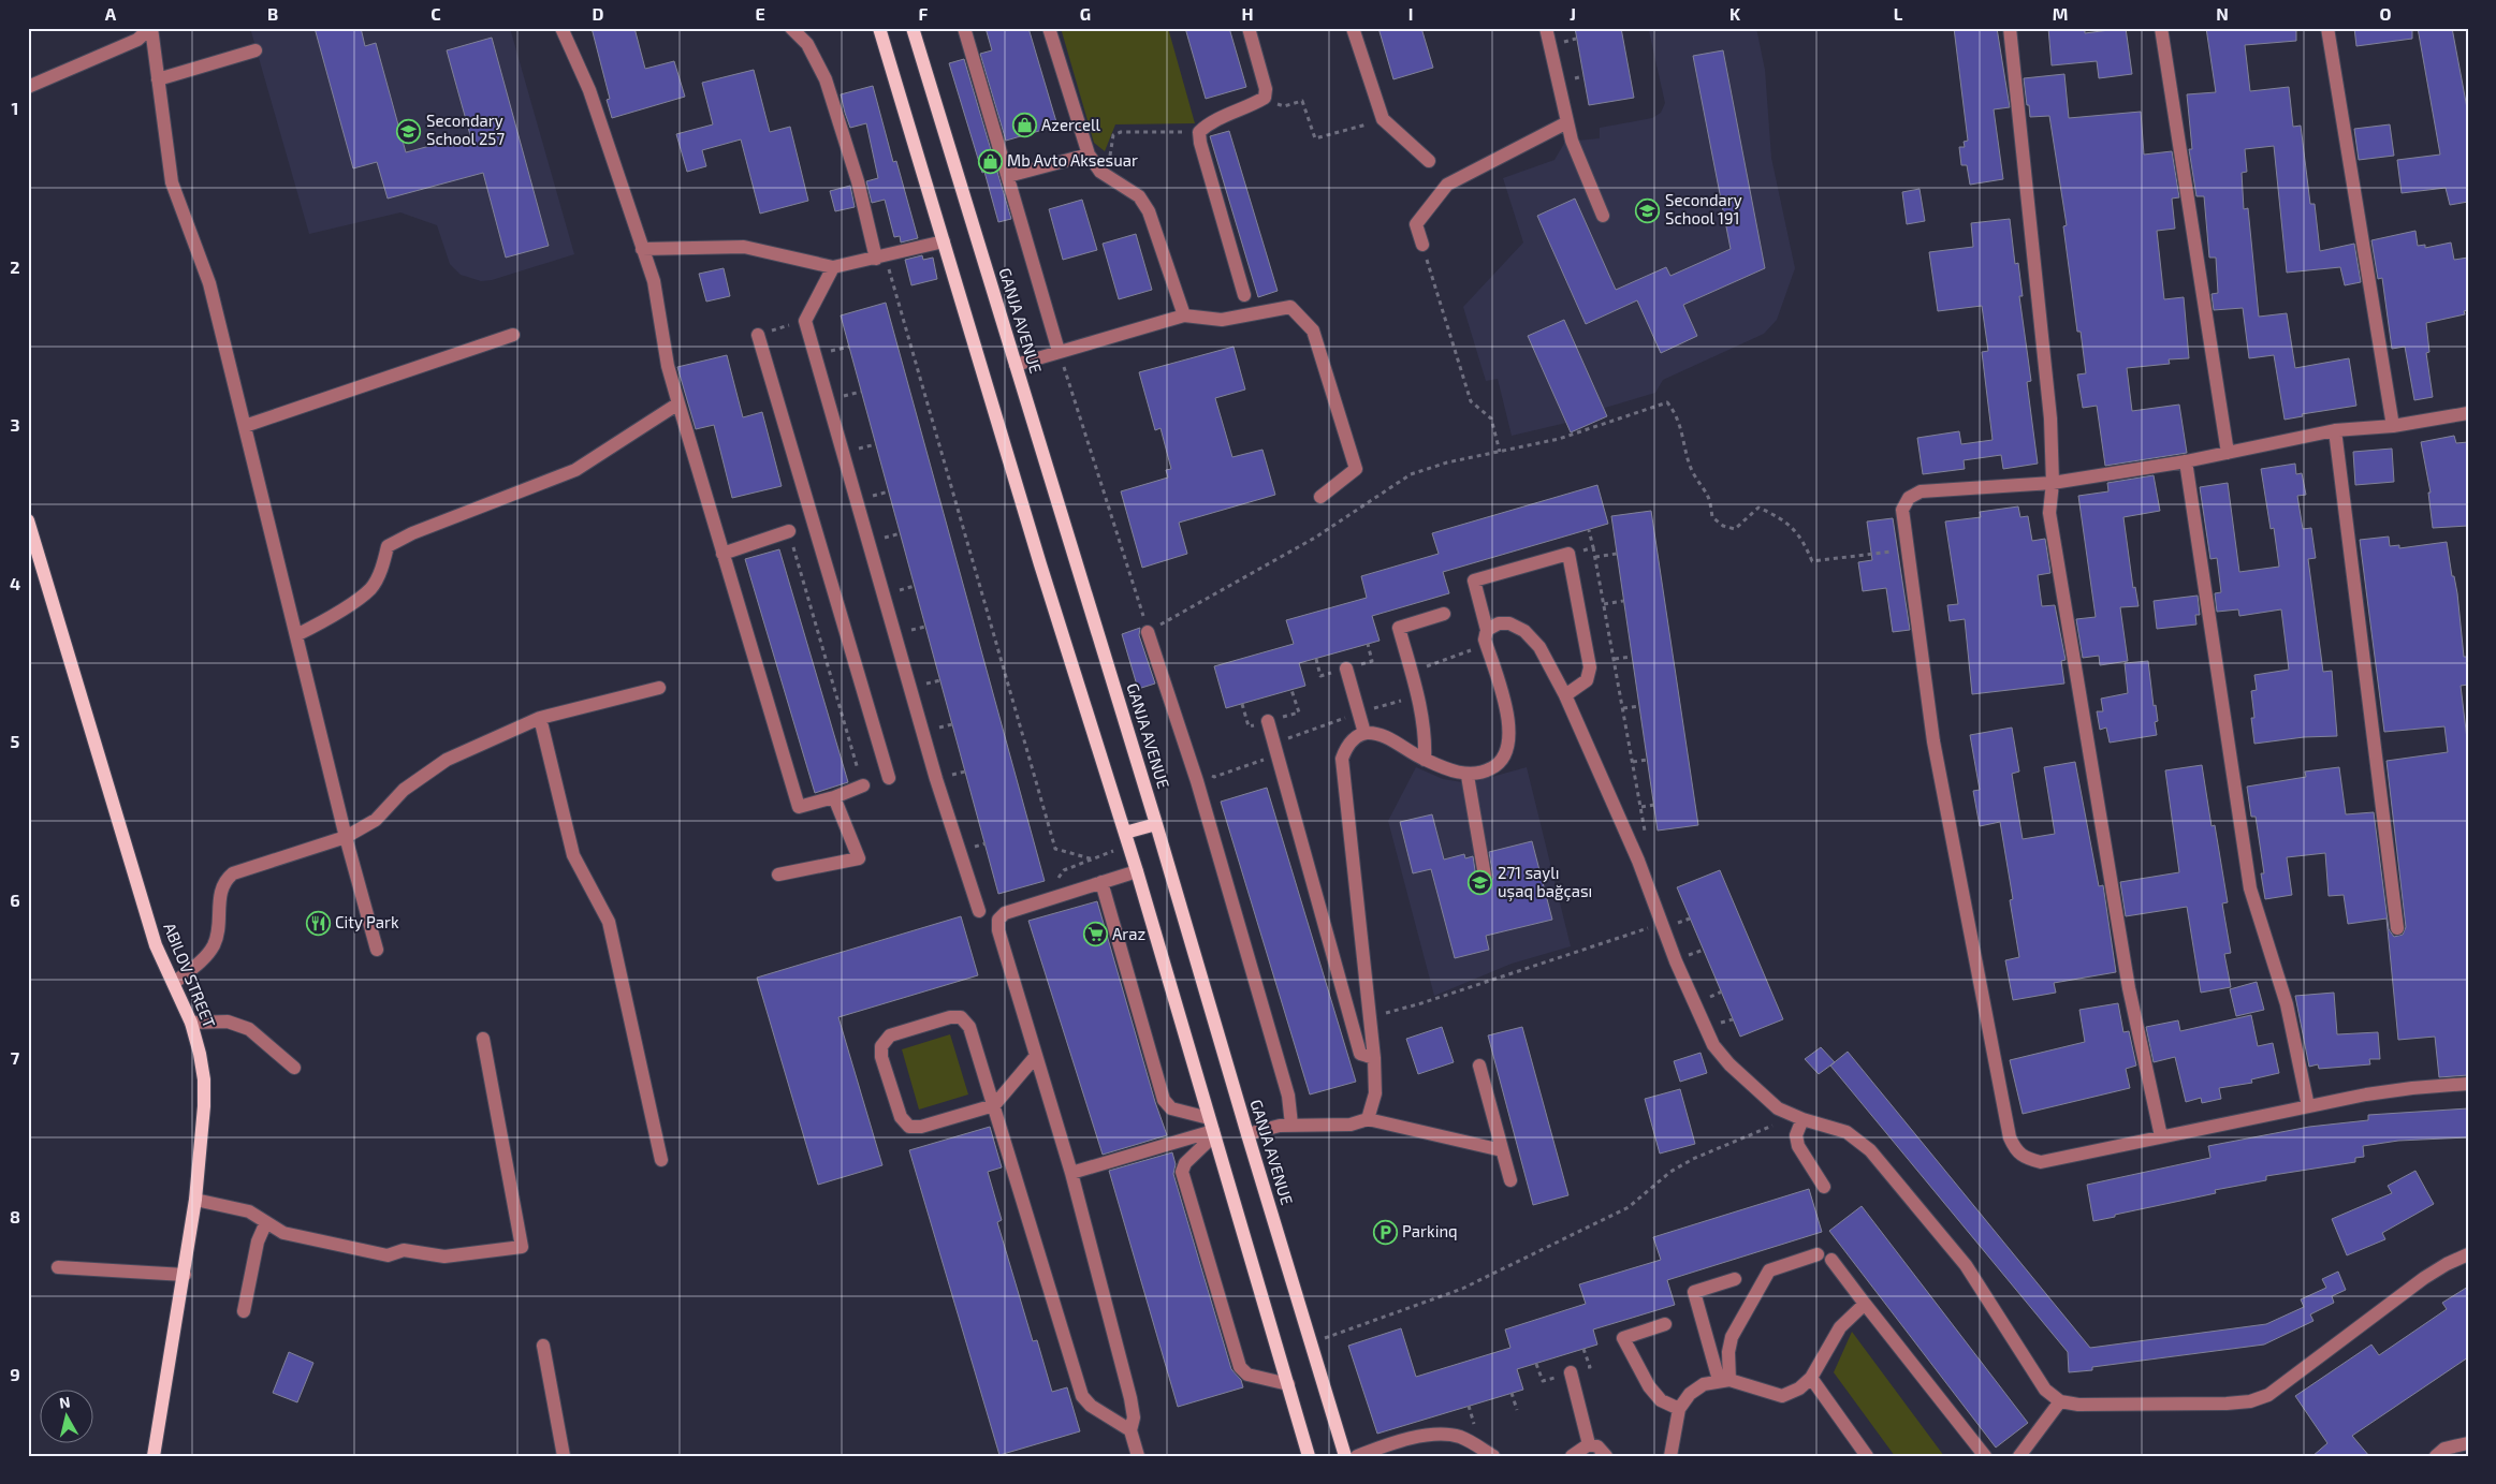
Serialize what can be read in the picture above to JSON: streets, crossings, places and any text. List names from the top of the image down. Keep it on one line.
{"streets":{"main road":["GANJA AVENUE","ABILOV STREET"]},"places":{"shop":["Azercell","Mb Avto Aksesuar"],"school or university":["Secondary School 257","Secondary School 191","271 saylı uşaq bağçası"],"restaurant":["City Park"],"supermarket":["Araz"],"parking":["Parkinq"]},"north":"top","grid":{"columns":["A","B","C","D","E","F","G","H","I","J","K","L","M","N","O"],"rows":["1","2","3","4","5","6","7","8","9"]}}
